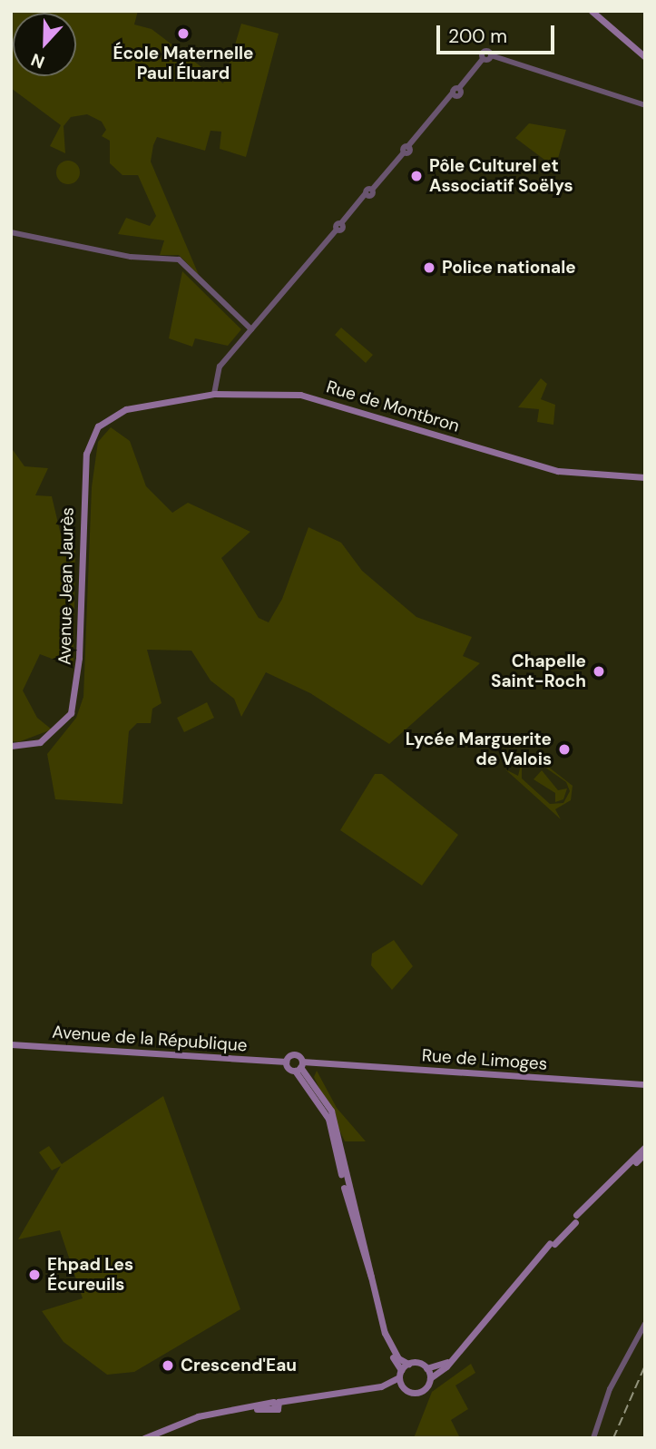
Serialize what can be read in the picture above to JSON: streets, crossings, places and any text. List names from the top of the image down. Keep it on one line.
{"streets":{"main road":["Rue de Montbron","Avenue Jean Jaurès","Avenue de la République","Rue de Limoges"]},"crossings":[["Rue de Montbron","Avenue Jean Jaurès"],["Avenue de la République","Rue de Limoges"]],"places":["École Maternelle Paul Éluard","Pôle Culturel et Associatif Soëlys","Police nationale","Chapelle Saint-Roch","Lycée Marguerite de Valois","Ehpad Les Écureuils","Crescend'Eau"],"scale_bar":"200 m","north":"bottom"}
